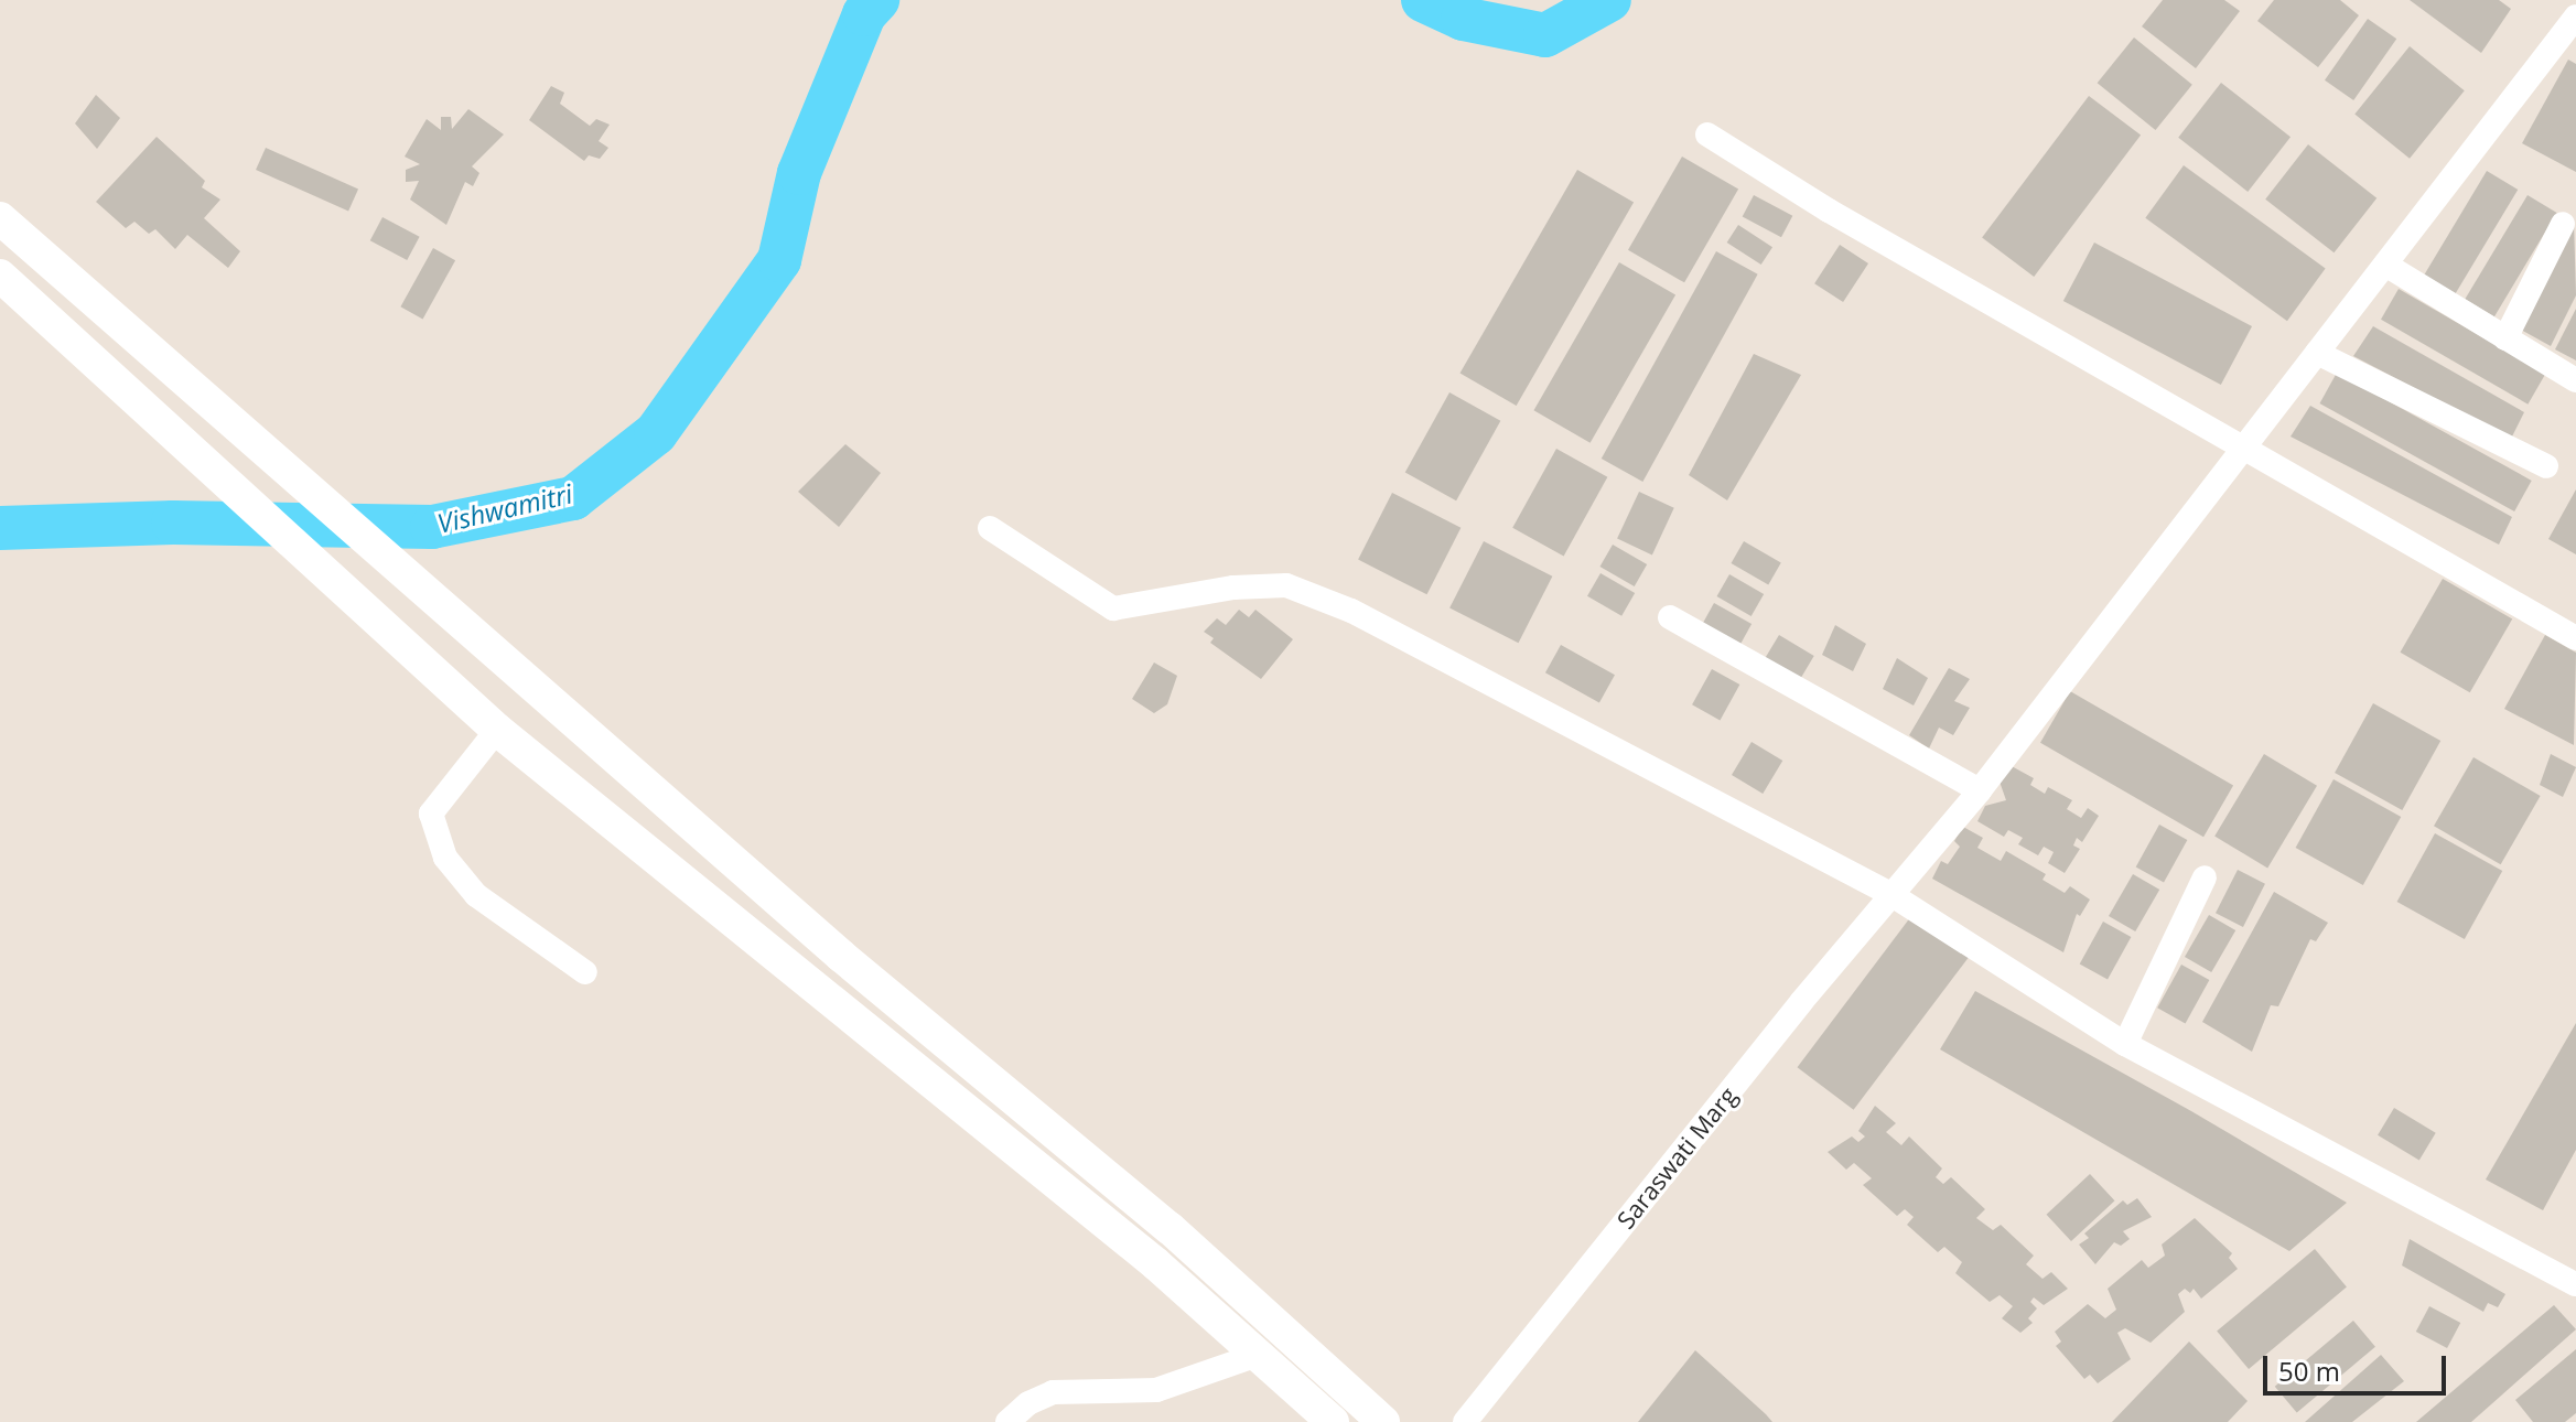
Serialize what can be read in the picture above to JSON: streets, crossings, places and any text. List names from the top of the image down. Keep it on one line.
{"streets":{"street":["Saraswati Marg"]},"water":["Vishwamitri"],"scale_bar":"50 m"}
